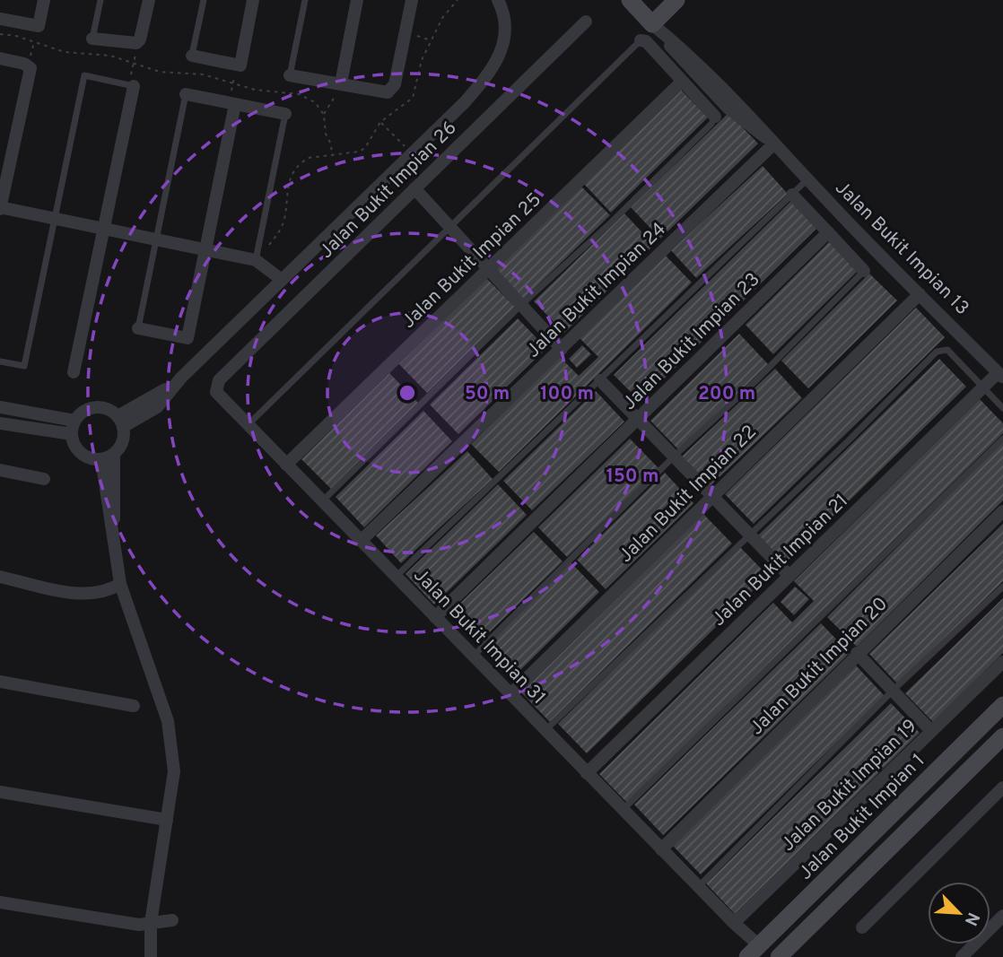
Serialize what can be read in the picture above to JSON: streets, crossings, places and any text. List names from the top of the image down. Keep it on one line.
{"streets":{"street":["Jalan Bukit Impian 26","Jalan Bukit Impian 13","Jalan Bukit Impian 25","Jalan Bukit Impian 24","Jalan Bukit Impian 23","Jalan Bukit Impian 22","Jalan Bukit Impian 21","Jalan Bukit Impian 31","Jalan Bukit Impian 20","Jalan Bukit Impian 19","Jalan Bukit Impian 1"]},"crossings":[["Jalan Bukit Impian 26","Jalan Bukit Impian 31"],["Jalan Bukit Impian 13","Jalan Bukit Impian 24"],["Jalan Bukit Impian 13","Jalan Bukit Impian 22"],["Jalan Bukit Impian 13","Jalan Bukit Impian 21"],["Jalan Bukit Impian 25","Jalan Bukit Impian 31"],["Jalan Bukit Impian 24","Jalan Bukit Impian 31"],["Jalan Bukit Impian 23","Jalan Bukit Impian 31"],["Jalan Bukit Impian 22","Jalan Bukit Impian 31"],["Jalan Bukit Impian 21","Jalan Bukit Impian 31"],["Jalan Bukit Impian 31","Jalan Bukit Impian 20"],["Jalan Bukit Impian 31","Jalan Bukit Impian 19"]],"north":"bottom right","rings":["50 m","100 m","200 m","150 m"]}
